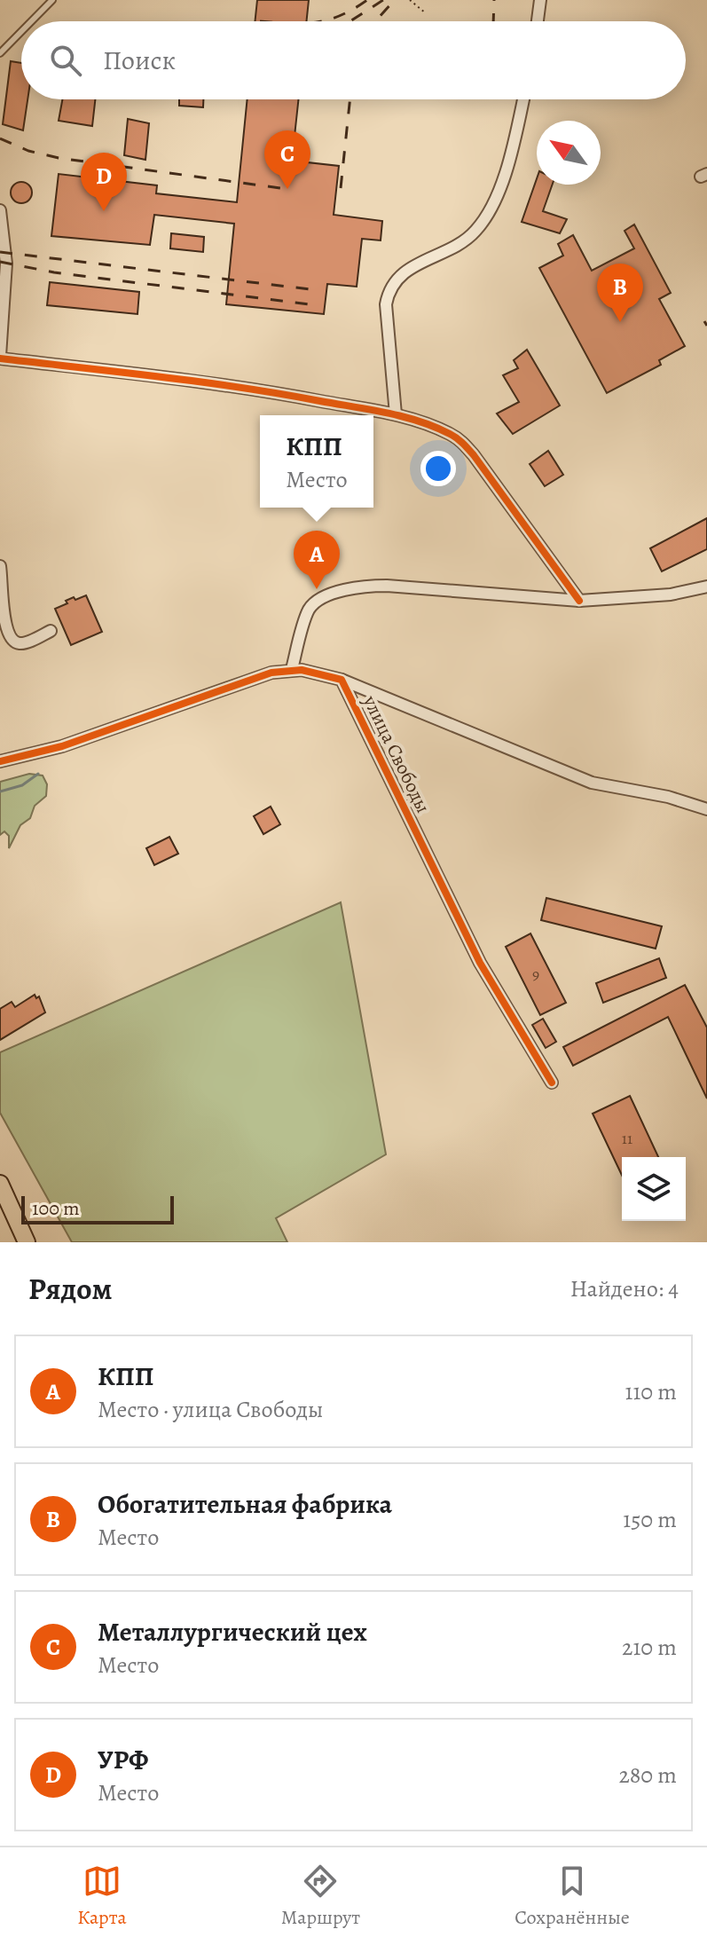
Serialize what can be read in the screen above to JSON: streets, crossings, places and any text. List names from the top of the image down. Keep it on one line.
{"streets":{"street":["улица Свободы"]},"house_numbers":["9","11"],"scale_bar":"100 m","north":"top left","page":{"search":"Поиск","pins":["C","D","B","A"],"popup":["КПП","Место"],"scale":"100 m","heading":["Рядом","Найдено: 4"],"list":[{"mark":"A","name":"КПП","note":"Место · улица Свободы","value":"110 m"},{"mark":"B","name":"Обогатительная фабрика","note":"Место","value":"150 m"},{"mark":"C","name":"Металлургический цех","note":"Место","value":"210 m"},{"mark":"D","name":"УРФ","note":"Место","value":"280 m"}],"nav":["Карта","Маршрут","Сохранённые"]}}
